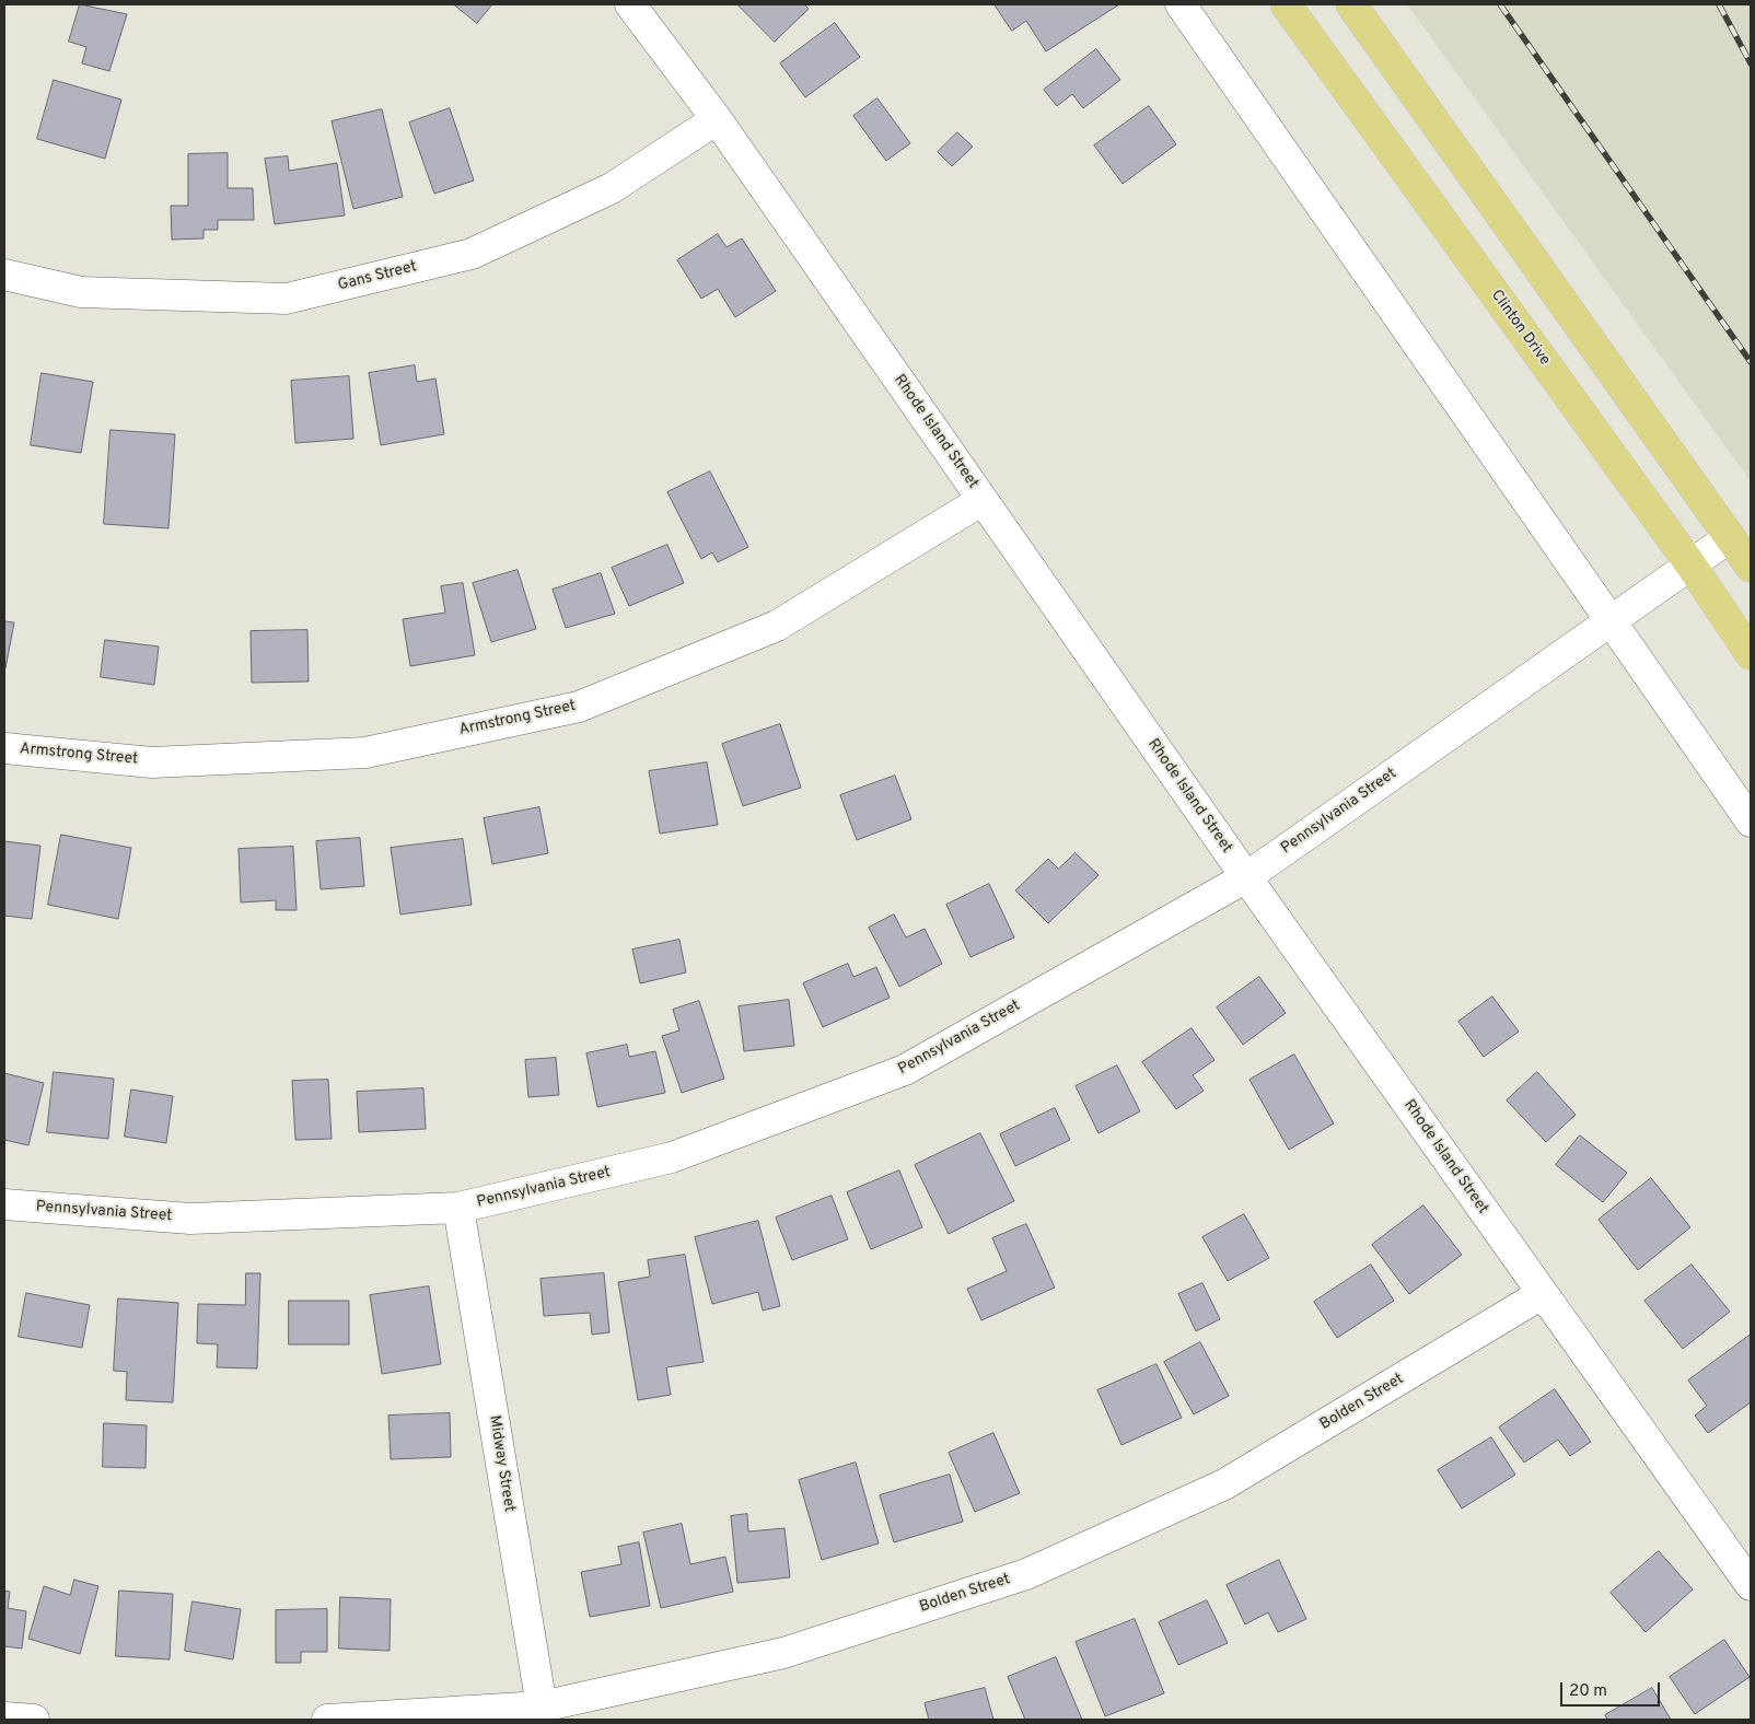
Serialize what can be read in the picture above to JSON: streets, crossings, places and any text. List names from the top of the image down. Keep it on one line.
{"streets":{"main road":["Clinton Drive"],"street":["Gans Street","Rhode Island Street","Armstrong Street","Pennsylvania Street","Bolden Street","Midway Street"]},"crossings":[["Gans Street","Rhode Island Street"],["Clinton Drive","Pennsylvania Street"],["Rhode Island Street","Armstrong Street"],["Rhode Island Street","Pennsylvania Street"],["Rhode Island Street","Bolden Street"],["Pennsylvania Street","Midway Street"],["Bolden Street","Midway Street"]],"scale_bar":"20 m"}
